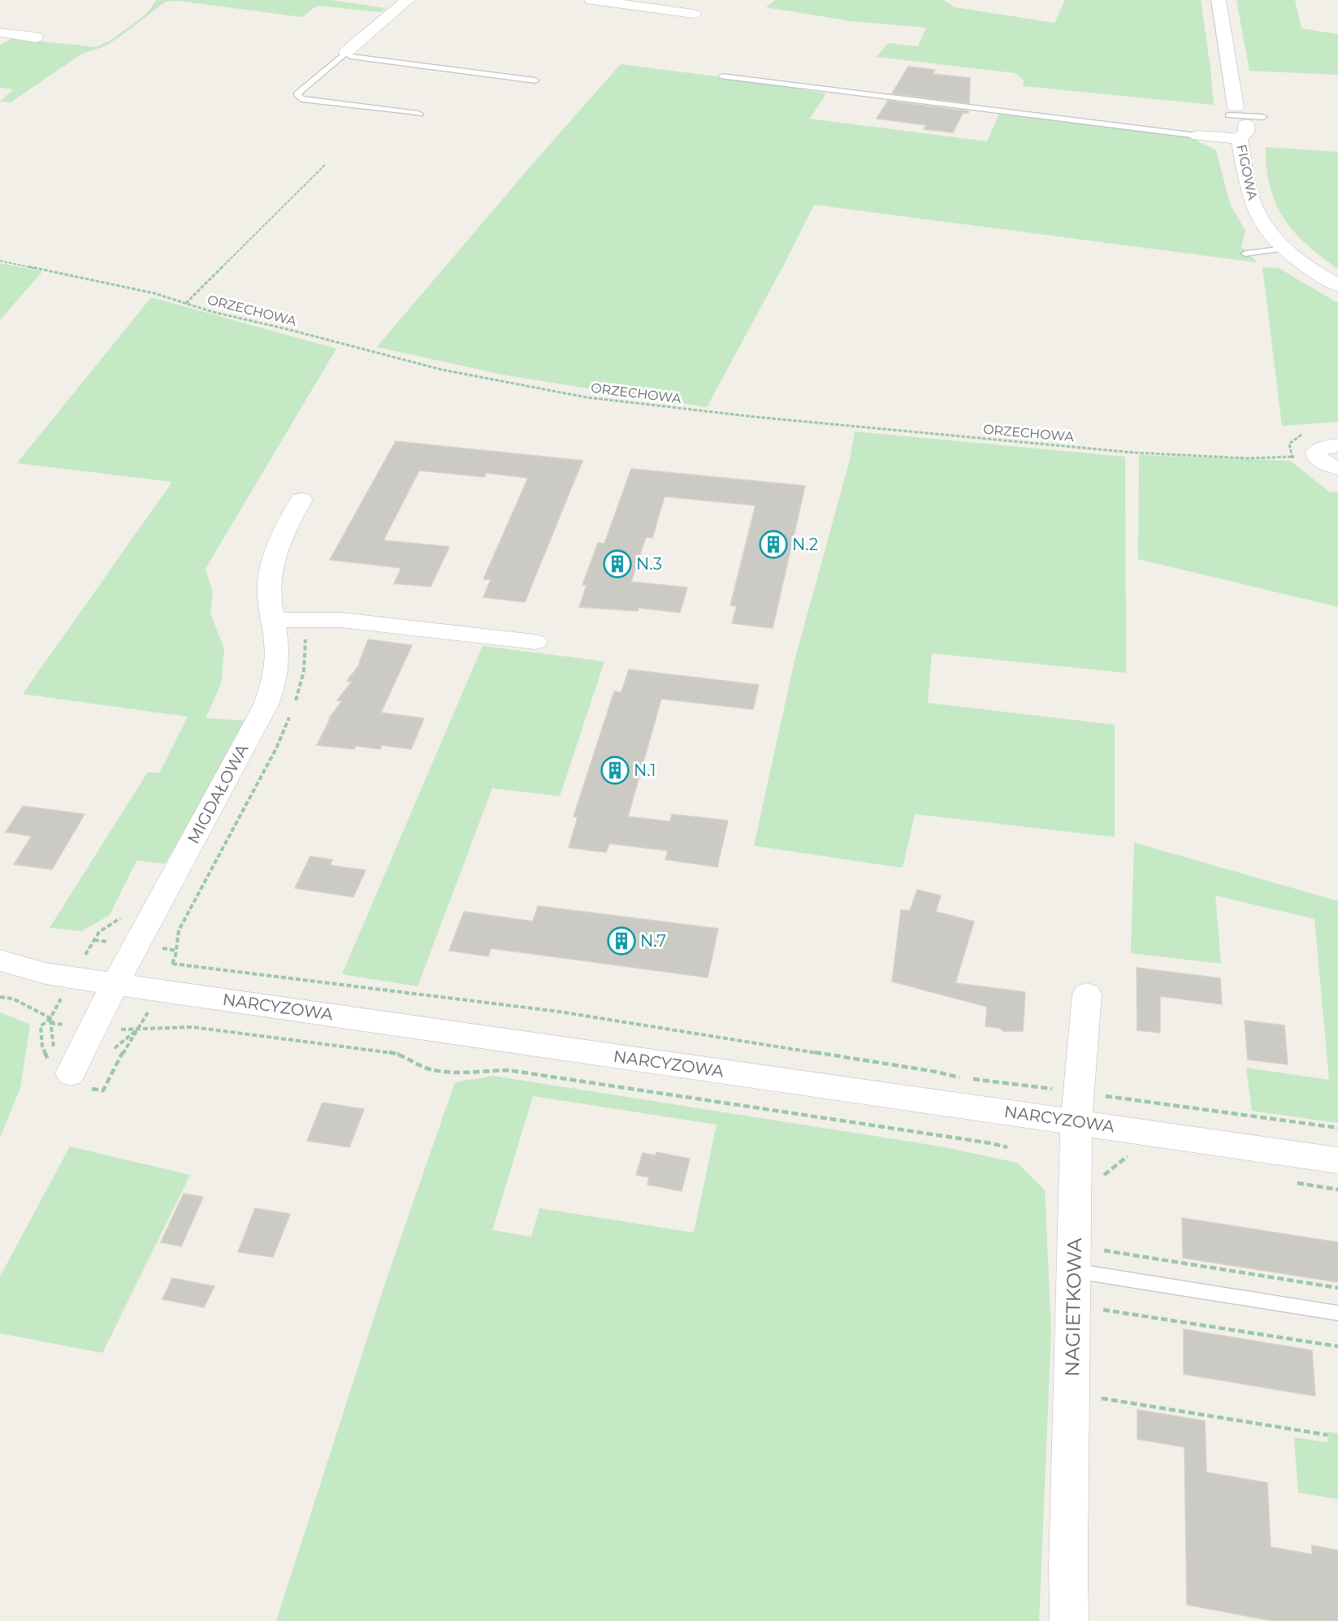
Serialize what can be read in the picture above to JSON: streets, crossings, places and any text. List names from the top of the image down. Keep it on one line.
{"streets":{"street":["FIGOWA","MIGDAŁOWA","NARCYZOWA","NAGIETKOWA"],"path":["ORZECHOWA"]},"crossings":[["MIGDAŁOWA","NARCYZOWA"],["NARCYZOWA","NAGIETKOWA"]],"places":{"building":["N.2","N.3","N.1","N.7"]}}
